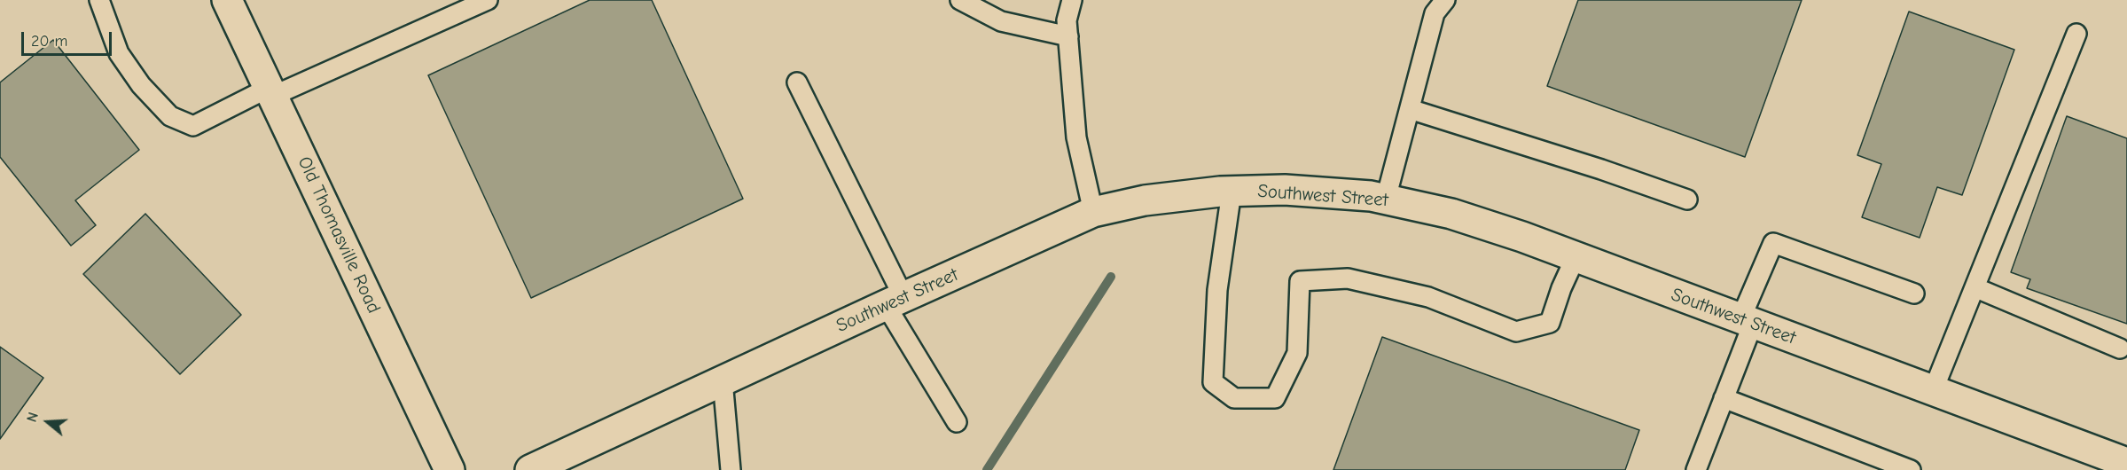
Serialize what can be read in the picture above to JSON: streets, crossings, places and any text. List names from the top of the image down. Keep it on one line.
{"streets":{"street":["Southwest Street","Old Thomasville Road"]},"scale_bar":"20 m","north":"left"}
